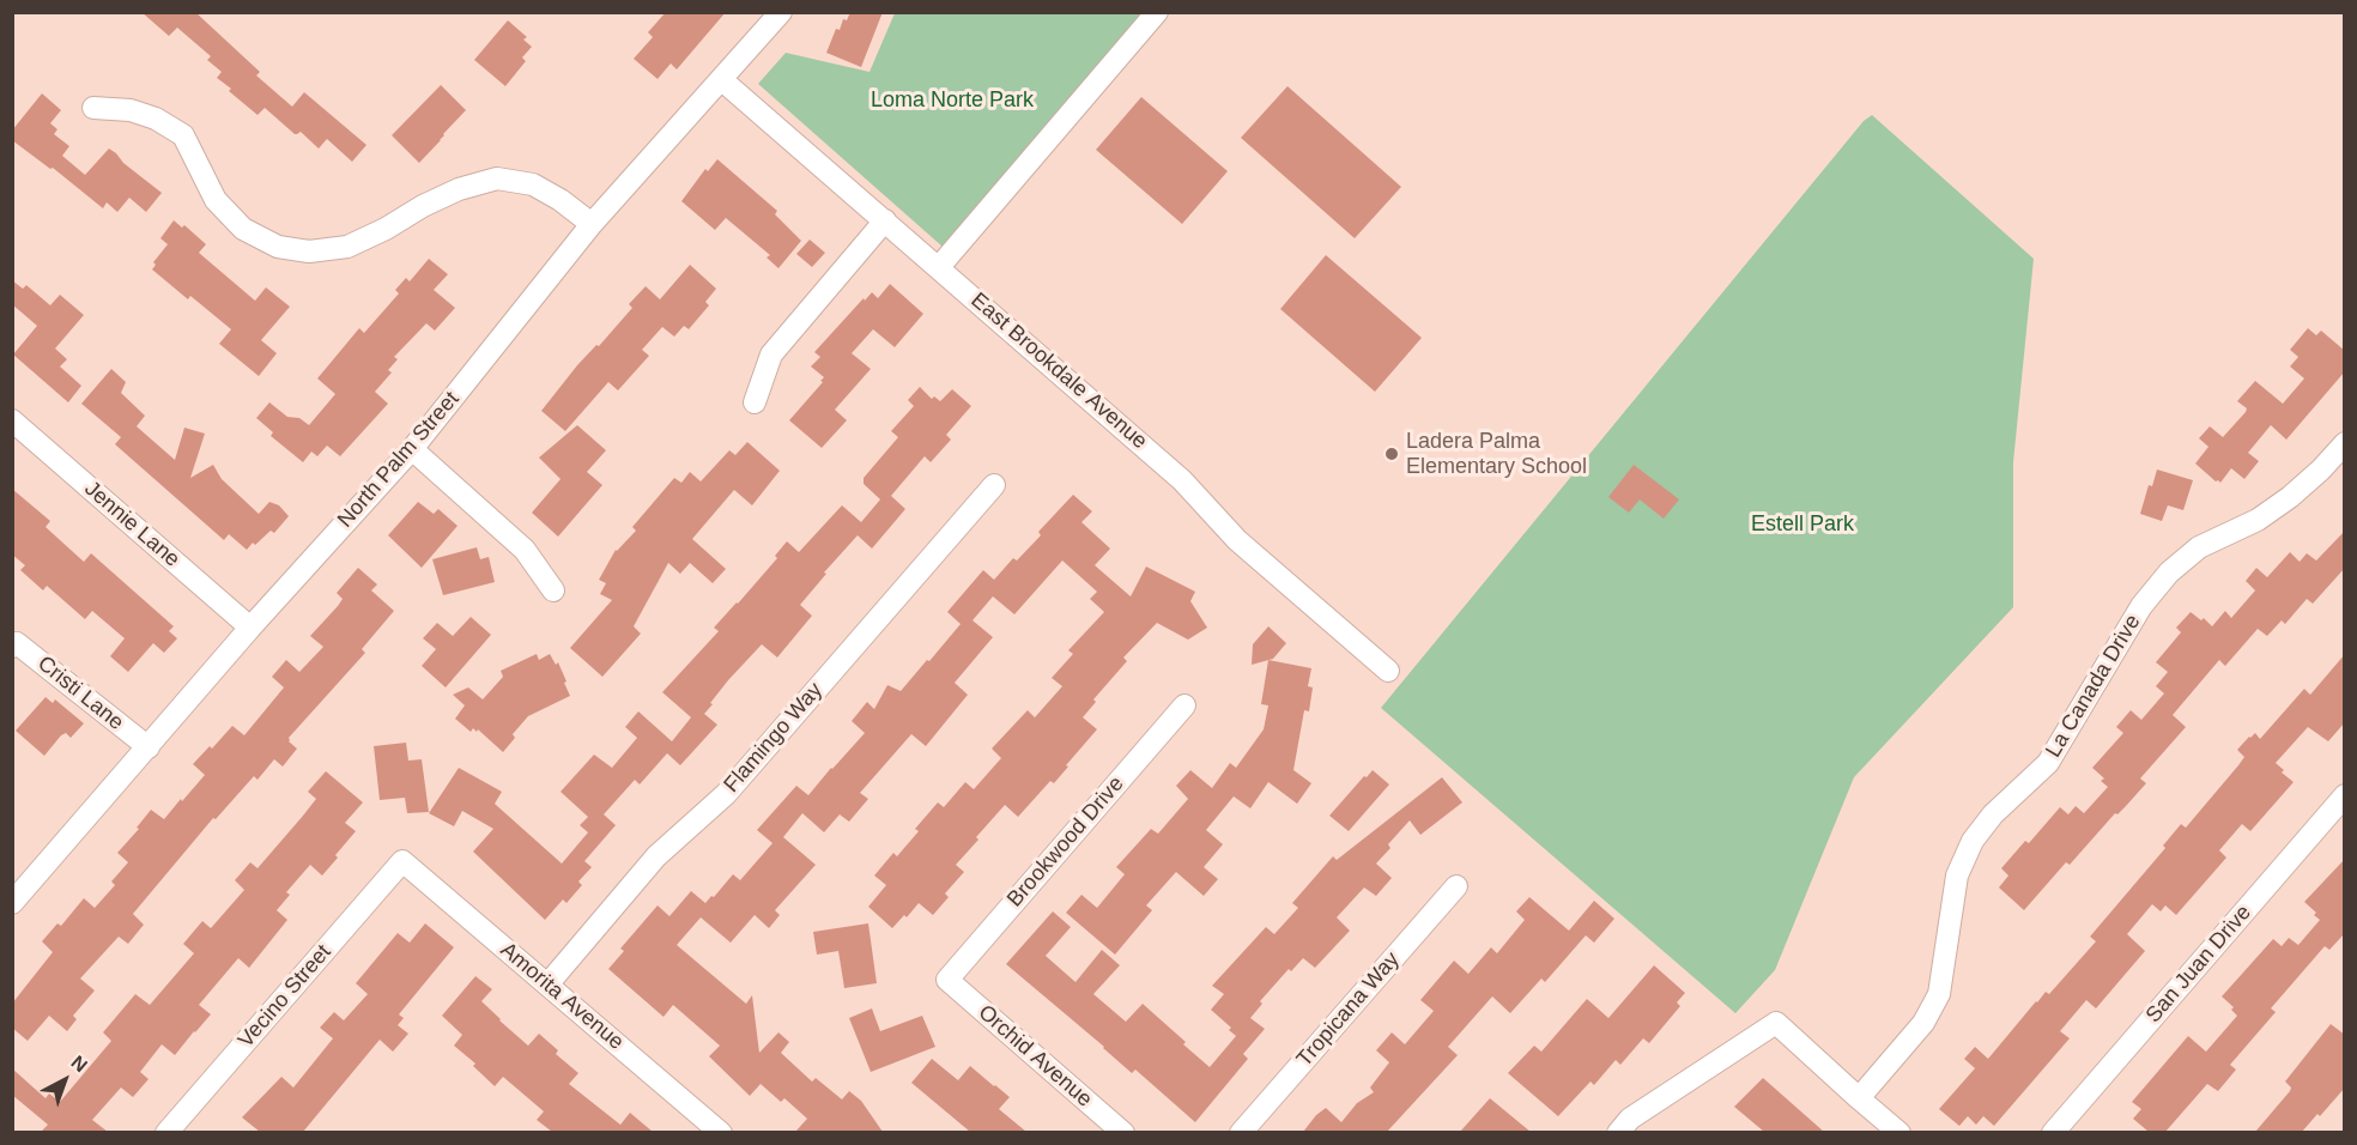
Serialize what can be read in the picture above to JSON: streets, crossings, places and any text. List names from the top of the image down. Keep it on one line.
{"streets":{"street":["East Brookdale Avenue","North Palm Street","Jennie Lane","La Canada Drive","Cristi Lane","Flamingo Way","Brookwood Drive","San Juan Drive","Vecino Street","Amorita Avenue","Tropicana Way","Orchid Avenue"]},"crossings":[["East Brookdale Avenue","North Palm Street"],["North Palm Street","Jennie Lane"],["North Palm Street","Cristi Lane"],["Flamingo Way","Amorita Avenue"],["Brookwood Drive","Orchid Avenue"],["Vecino Street","Amorita Avenue"]],"parks":["Loma Norte Park","Estell Park"],"places":["Ladera Palma Elementary School"],"north":"top right"}
